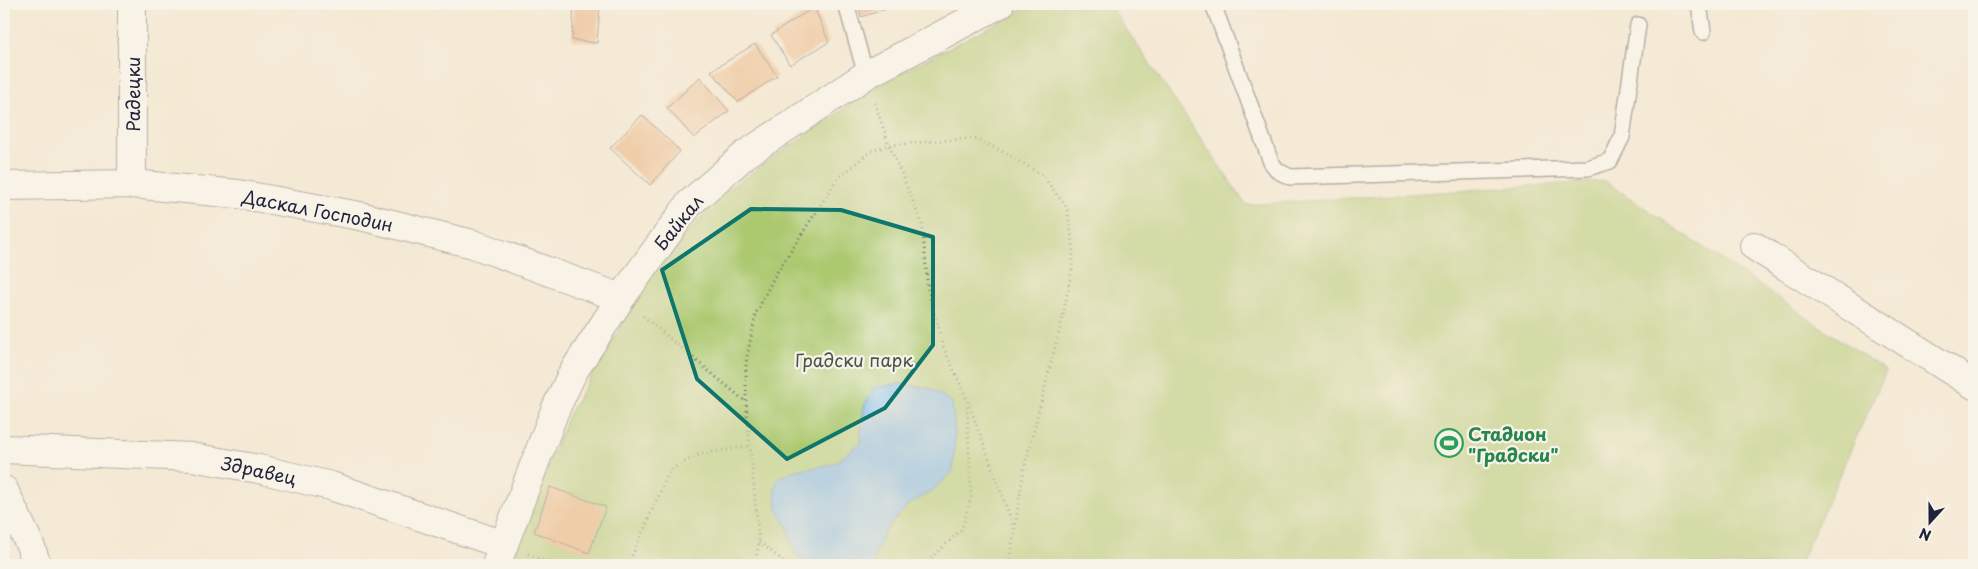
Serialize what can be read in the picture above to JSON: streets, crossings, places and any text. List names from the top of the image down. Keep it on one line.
{"streets":{"street":["Радецки","Даскал Господин","Байкал","Здравец"]},"crossings":[["Радецки","Даскал Господин"],["Даскал Господин","Байкал"],["Байкал","Здравец"]],"parks":["Градски парк"],"places":{"sports":["Стадион \"Градски\""]},"north":"bottom"}
